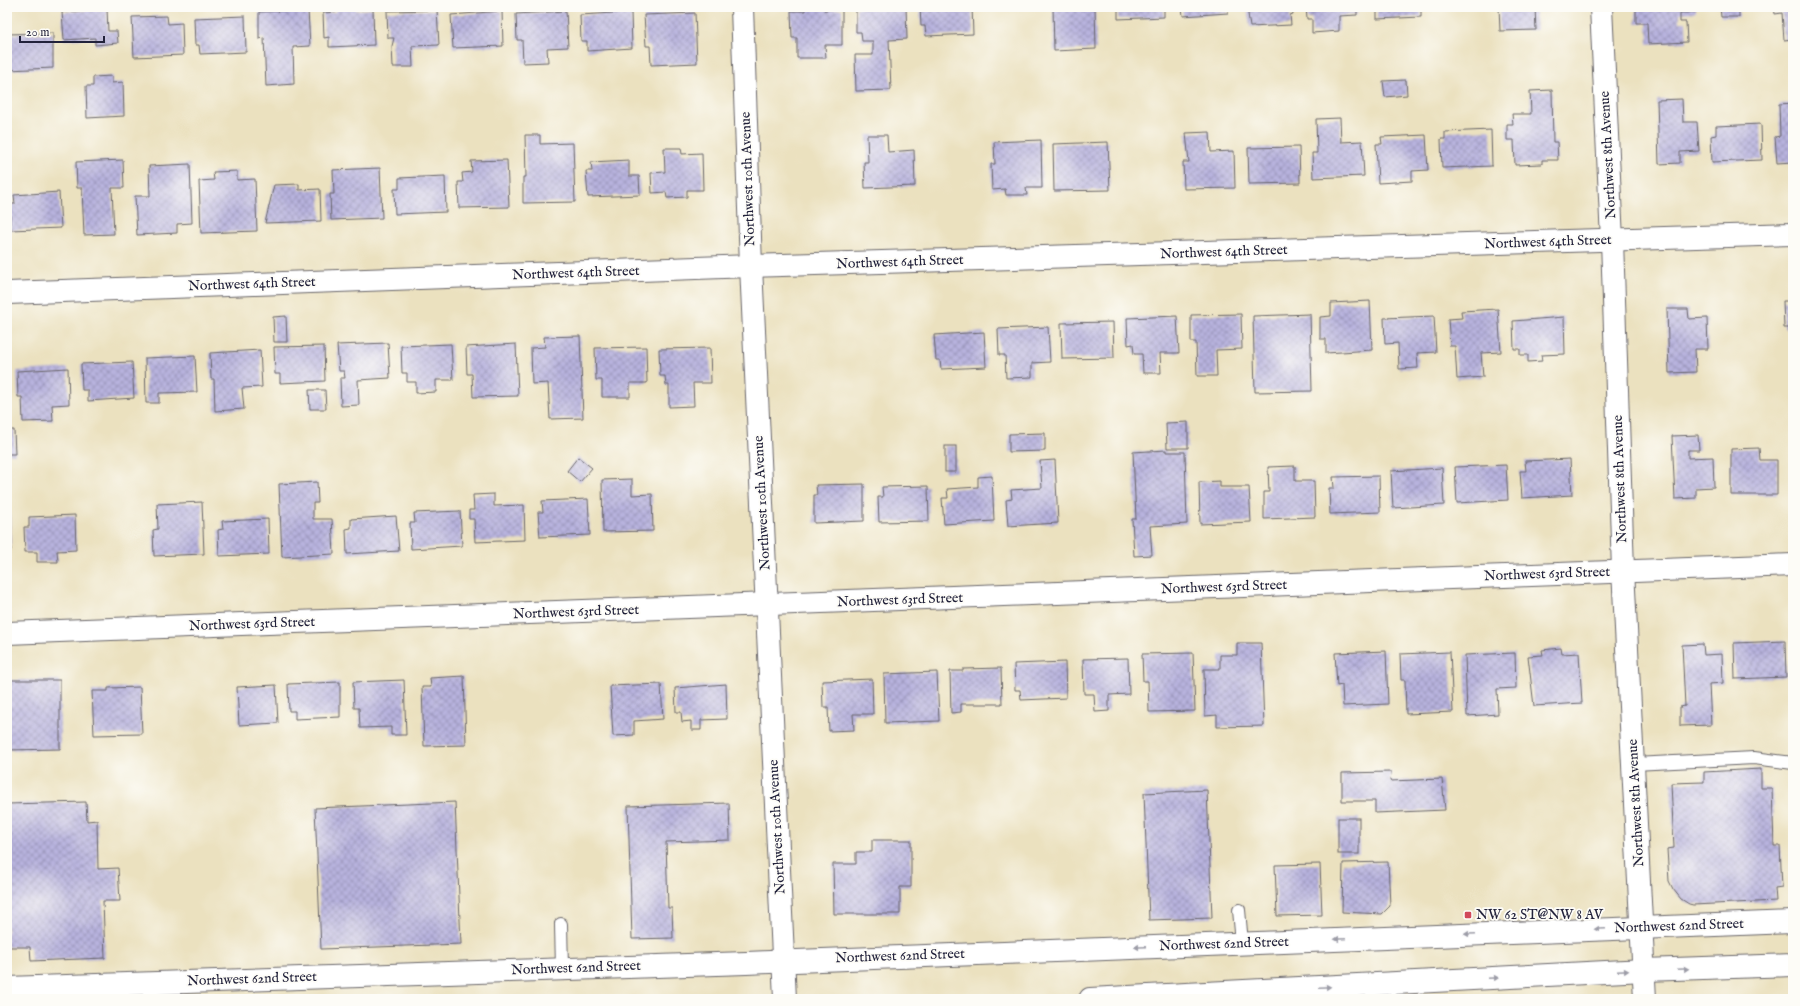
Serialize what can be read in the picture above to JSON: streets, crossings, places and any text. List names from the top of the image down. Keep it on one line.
{"streets":{"street":["Northwest 8th Avenue","Northwest 10th Avenue","Northwest 64th Street","Northwest 63rd Street","Northwest 62nd Street"]},"crossings":[["Northwest 8th Avenue","Northwest 64th Street"],["Northwest 8th Avenue","Northwest 63rd Street"],["Northwest 8th Avenue","Northwest 62nd Street"],["Northwest 10th Avenue","Northwest 64th Street"],["Northwest 10th Avenue","Northwest 63rd Street"],["Northwest 10th Avenue","Northwest 62nd Street"]],"places":{"transit":["NW 62 ST@NW 8 AV"]},"scale_bar":"20 m"}
